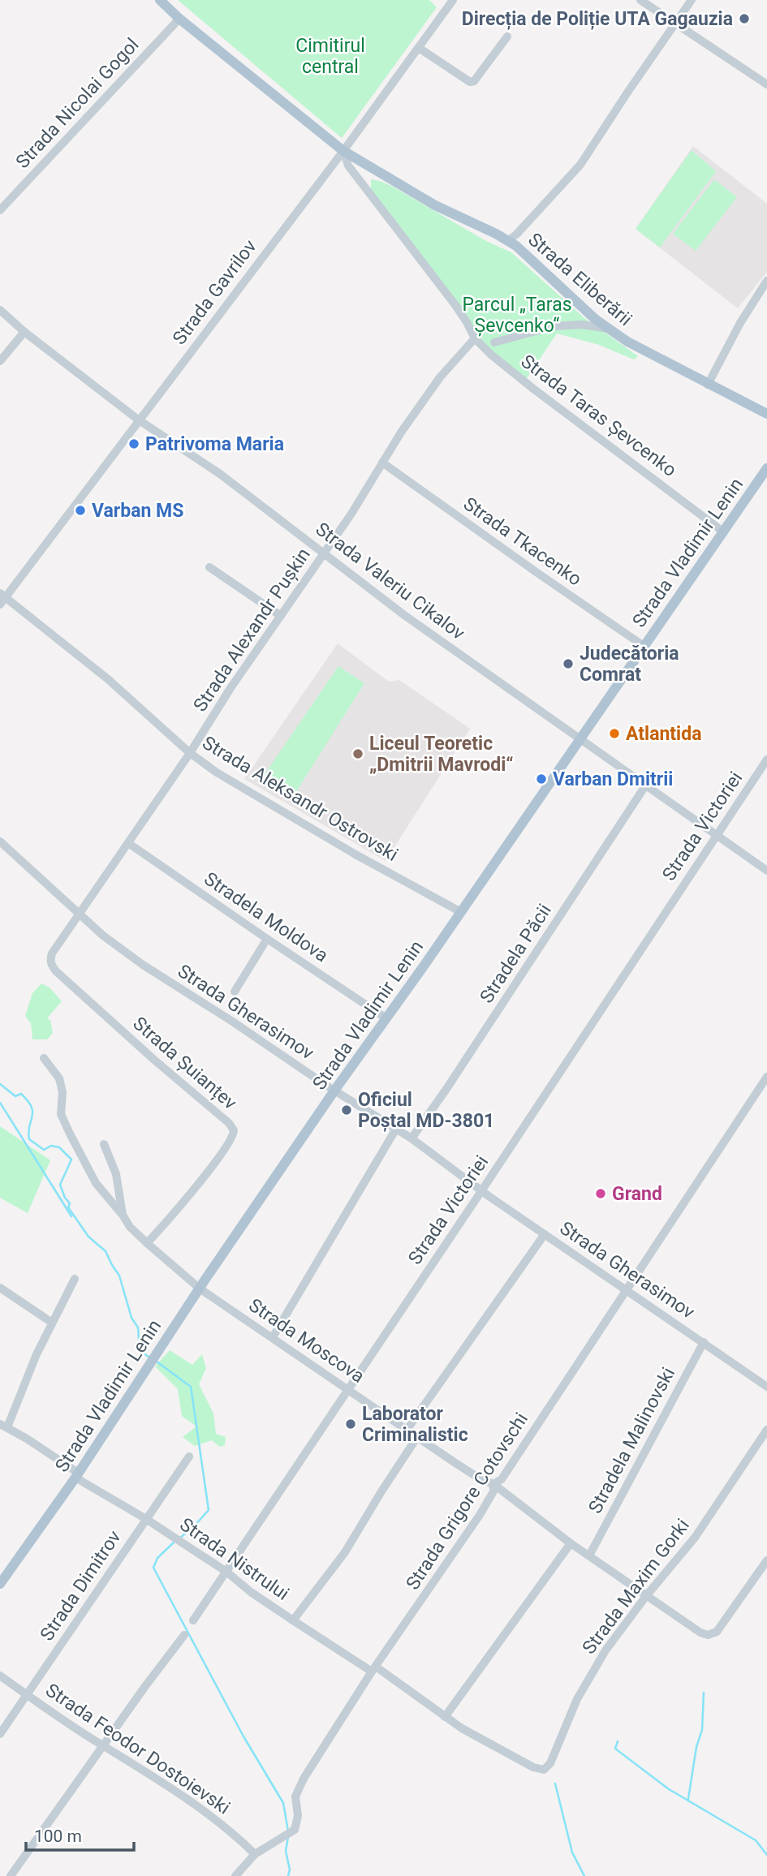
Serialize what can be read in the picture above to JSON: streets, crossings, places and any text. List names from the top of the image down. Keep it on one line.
{"streets":{"main road":["Strada Eliberării","Strada Taras Șevcenko","Strada Vladimir Lenin"],"street":["Strada Nicolai Gogol","Strada Gavrilov","Strada Tkacenko","Strada Valeriu Cikalov","Strada Alexandr Pușkin","Strada Aleksandr Ostrovski","Strada Victoriei","Stradela Moldova","Stradela Păcii","Strada Gherasimov","Strada Șuianțev","Strada Moscova","Stradela Malinovski","Strada Grigore Cotovschi","Strada Nistrului","Strada Dimitrov","Strada Maxim Gorki","Strada Feodor Dostoievski"]},"crossings":[["Strada Nicolai Gogol","Strada Taras Șevcenko"],["Strada Eliberării","Strada Gavrilov"],["Strada Eliberării","Strada Taras Șevcenko"],["Strada Gavrilov","Strada Taras Șevcenko"],["Strada Gavrilov","Strada Valeriu Cikalov"],["Strada Gavrilov","Strada Aleksandr Ostrovski"],["Strada Taras Șevcenko","Strada Vladimir Lenin"],["Strada Taras Șevcenko","Strada Alexandr Pușkin"],["Strada Tkacenko","Strada Vladimir Lenin"],["Strada Tkacenko","Strada Alexandr Pușkin"],["Strada Vladimir Lenin","Strada Valeriu Cikalov"],["Strada Vladimir Lenin","Strada Aleksandr Ostrovski"],["Strada Vladimir Lenin","Stradela Moldova"],["Strada Vladimir Lenin","Strada Gherasimov"],["Strada Vladimir Lenin","Strada Moscova"],["Strada Vladimir Lenin","Strada Nistrului"],["Strada Valeriu Cikalov","Strada Alexandr Pușkin"],["Strada Valeriu Cikalov","Strada Victoriei"],["Strada Valeriu Cikalov","Stradela Păcii"],["Strada Alexandr Pușkin","Strada Aleksandr Ostrovski"],["Strada Alexandr Pușkin","Stradela Moldova"],["Strada Alexandr Pușkin","Strada Gherasimov"],["Strada Alexandr Pușkin","Strada Șuianțev"],["Strada Victoriei","Strada Gherasimov"],["Strada Victoriei","Strada Moscova"],["Strada Victoriei","Strada Nistrului"],["Stradela Păcii","Strada Gherasimov"],["Strada Gherasimov","Strada Șuianțev"],["Strada Gherasimov","Stradela Malinovski"],["Strada Gherasimov","Strada Grigore Cotovschi"],["Strada Șuianțev","Strada Moscova"],["Strada Moscova","Stradela Malinovski"],["Strada Moscova","Strada Grigore Cotovschi"],["Strada Moscova","Strada Maxim Gorki"],["Strada Grigore Cotovschi","Strada Nistrului"],["Strada Grigore Cotovschi","Strada Feodor Dostoievski"],["Strada Nistrului","Strada Dimitrov"],["Strada Nistrului","Strada Maxim Gorki"],["Strada Dimitrov","Strada Feodor Dostoievski"]],"parks":["Cimitirul central","Parcul „Taras Șevcenko“"],"places":["Direcția de Poliție UTA Gagauzia","Patrivoma Maria","Varban MS","Judecătoria Comrat","Atlantida","Liceul Teoretic „Dmitrii Mavrodi“","Varban Dmitrii","Oficiul Poștal MD-3801","Grand","Laborator Criminalistic"],"scale_bar":"100 m"}
